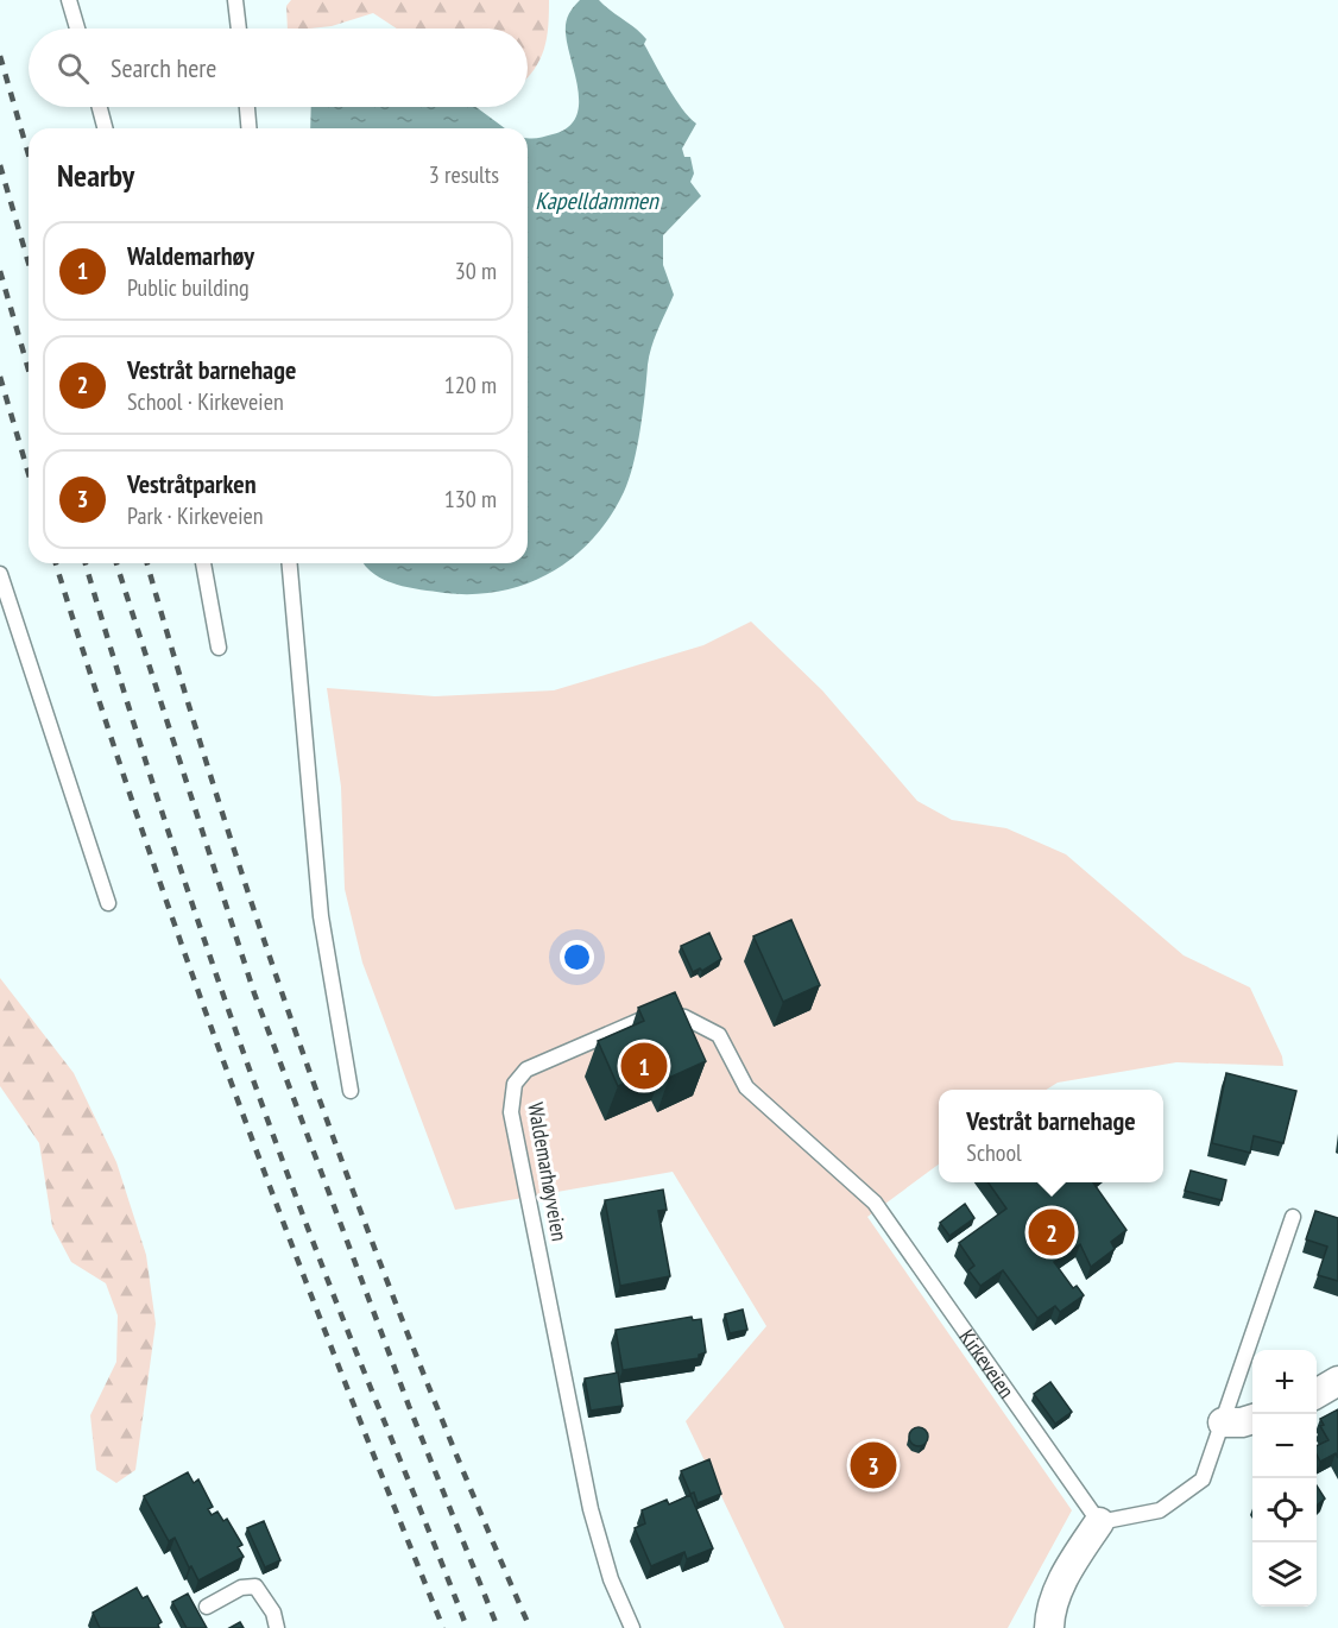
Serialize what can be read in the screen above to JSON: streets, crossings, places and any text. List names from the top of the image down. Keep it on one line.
{"streets":{"lane":["Waldemarhøyveien","Kirkeveien"]},"crossings":[["Waldemarhøyveien","Kirkeveien"]],"water":["Kapelldammen"],"page":{"search":"Search here","heading":["Nearby","3 results"],"list":[{"mark":"1","name":"Waldemarhøy","note":"Public building","value":"30 m"},{"mark":"2","name":"Vestråt barnehage","note":"School · Kirkeveien","value":"120 m"},{"mark":"3","name":"Vestråtparken","note":"Park · Kirkeveien","value":"130 m"}],"pins":["1","2","3"],"popup":["Vestråt barnehage","School"],"map_buttons":["+","−"]}}
